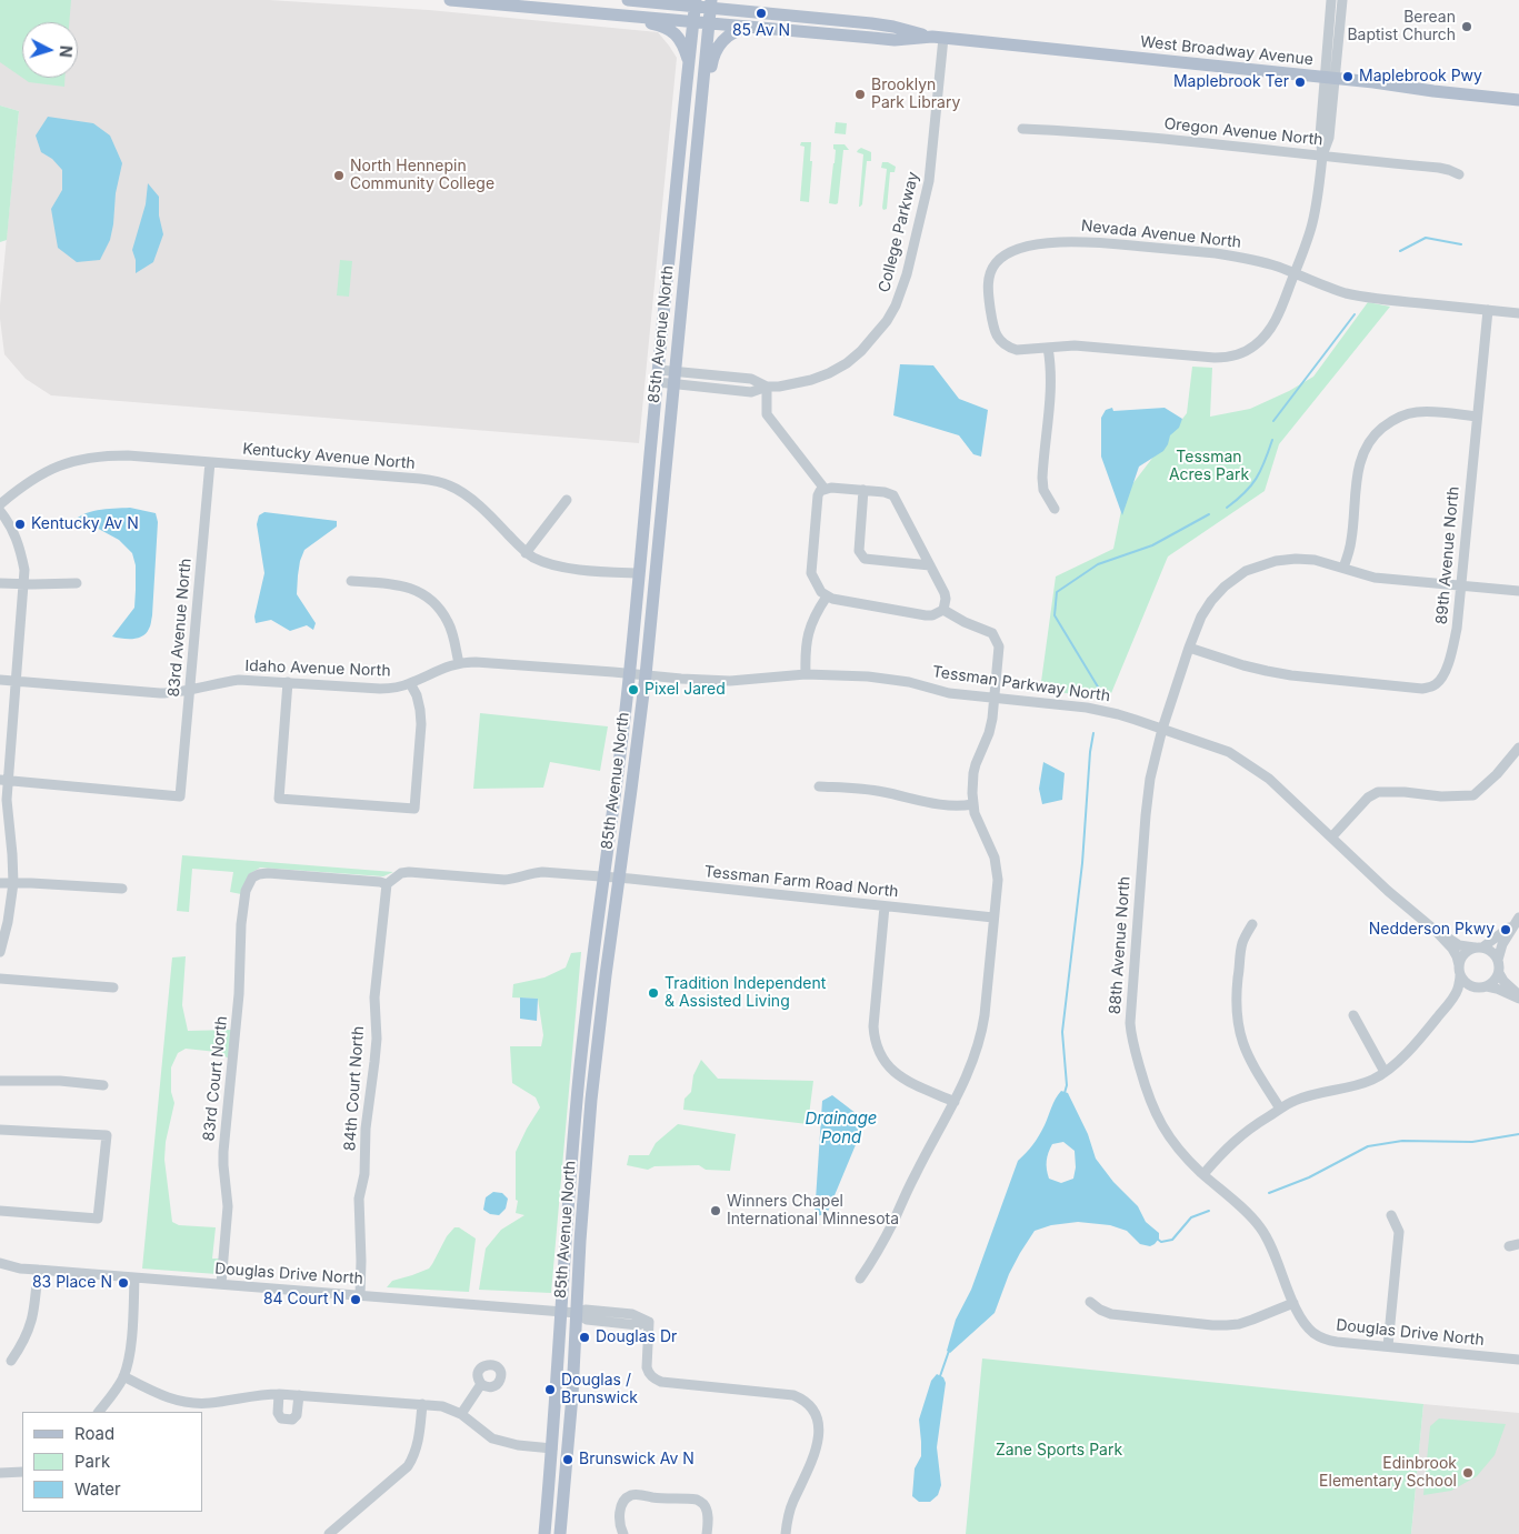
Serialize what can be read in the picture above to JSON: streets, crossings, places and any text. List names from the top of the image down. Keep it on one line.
{"streets":{"main road":["West Broadway Avenue","85th Avenue North"],"street":["Oregon Avenue North","College Parkway","Nevada Avenue North","Kentucky Avenue North","89th Avenue North","83rd Avenue North","Idaho Avenue North","Tessman Parkway North","Tessman Farm Road North","88th Avenue North","83rd Court North","84th Court North","Douglas Drive North"]},"crossings":[["West Broadway Avenue","College Parkway"],["West Broadway Avenue","85th Avenue North"],["College Parkway","85th Avenue North"],["Nevada Avenue North","89th Avenue North"],["85th Avenue North","Kentucky Avenue North"],["85th Avenue North","Idaho Avenue North"],["85th Avenue North","Tessman Parkway North"],["85th Avenue North","Tessman Farm Road North"],["85th Avenue North","Douglas Drive North"],["Kentucky Avenue North","83rd Avenue North"],["89th Avenue North","88th Avenue North"],["83rd Avenue North","Idaho Avenue North"],["Idaho Avenue North","Tessman Parkway North"],["Tessman Parkway North","88th Avenue North"],["Tessman Farm Road North","83rd Court North"],["Tessman Farm Road North","84th Court North"],["88th Avenue North","Douglas Drive North"],["83rd Court North","84th Court North"],["83rd Court North","Douglas Drive North"],["84th Court North","Douglas Drive North"]],"water":["Drainage Pond"],"parks":["Tessman Acres Park","Zane Sports Park"],"places":["85 Av N","Berean Baptist Church","Maplebrook Pwy","Maplebrook Ter","Brooklyn Park Library","North Hennepin Community College","Kentucky Av N","Pixel Jared","Nedderson Pkwy","Tradition Independent & Assisted Living","Winners Chapel International Minnesota","83 Place N","84 Court N","Douglas Dr","Douglas / Brunswick","Brunswick Av N","Edinbrook Elementary School"],"legend":["Road","Park","Water"],"north":"right"}
